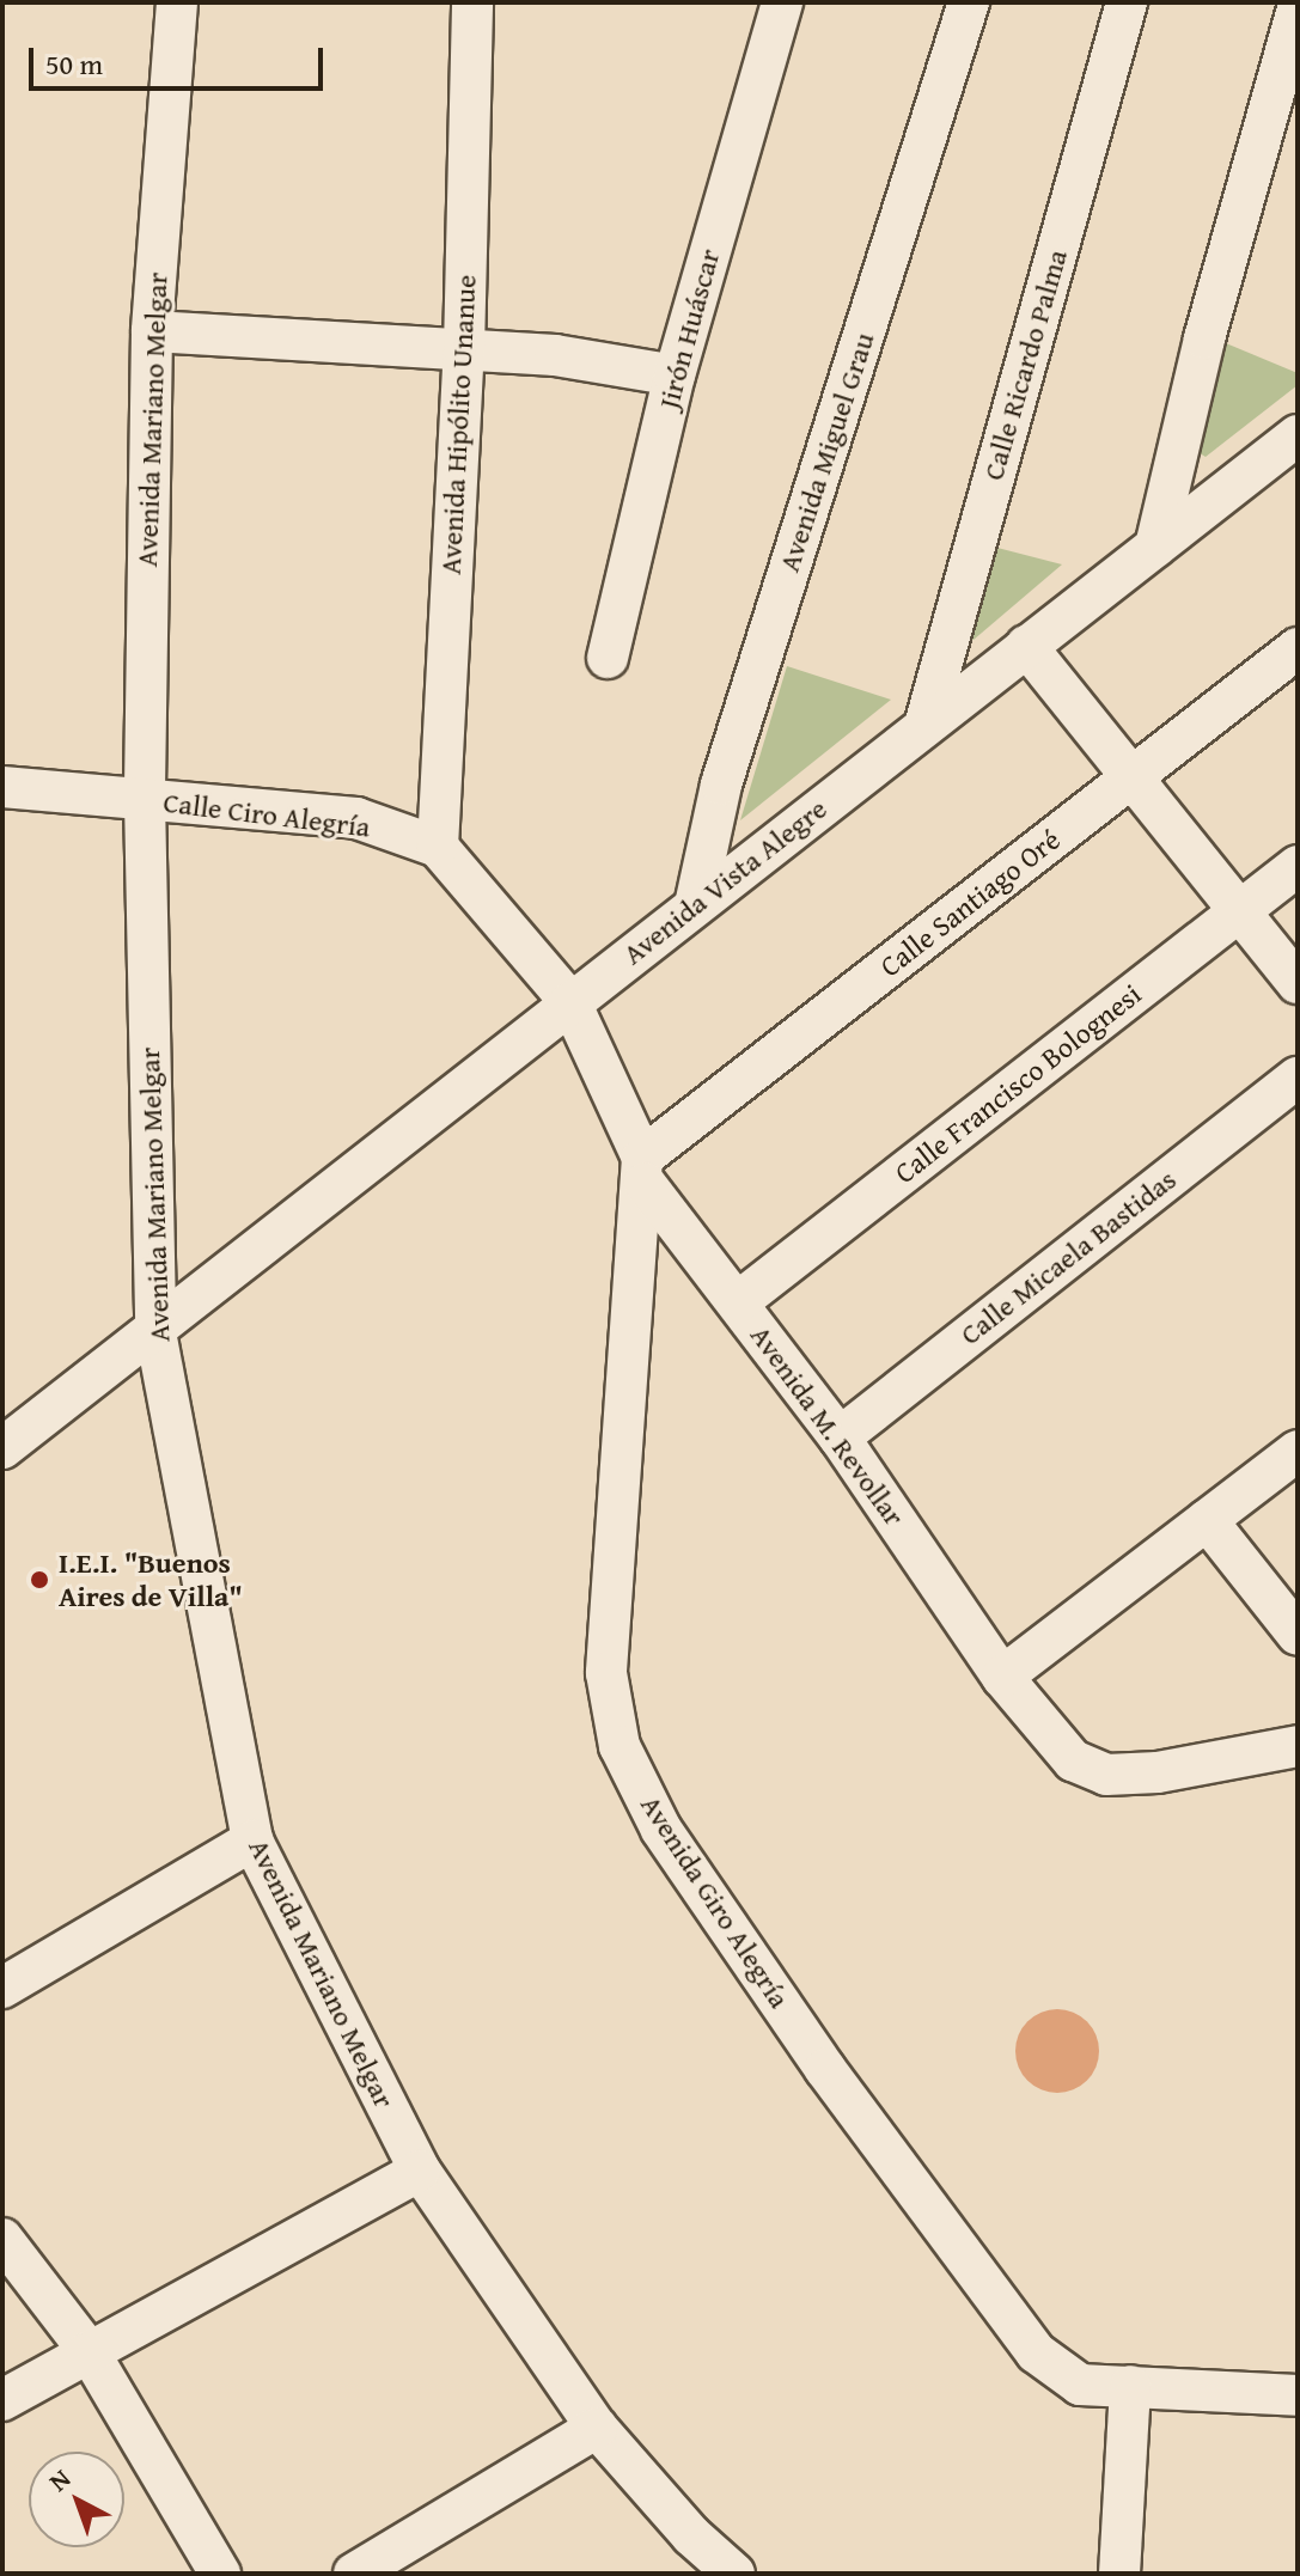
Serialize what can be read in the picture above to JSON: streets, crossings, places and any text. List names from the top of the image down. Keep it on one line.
{"streets":{"street":["Jirón Huáscar","Calle Ricardo Palma","Avenida Mariano Melgar","Avenida Hipólito Unanue","Avenida Miguel Grau","Calle Ciro Alegría","Avenida Vista Alegre","Calle Santiago Oré","Calle Francisco Bolognesi","Calle Micaela Bastidas","Avenida M. Revollar","Avenida Giro Alegría"]},"crossings":[["Calle Ricardo Palma","Avenida Vista Alegre"],["Avenida Mariano Melgar","Calle Ciro Alegría"],["Avenida Mariano Melgar","Avenida Vista Alegre"],["Avenida Hipólito Unanue","Calle Ciro Alegría"],["Avenida Miguel Grau","Avenida Vista Alegre"],["Avenida Vista Alegre","Avenida Giro Alegría"],["Calle Santiago Oré","Avenida M. Revollar"],["Calle Santiago Oré","Avenida Giro Alegría"],["Calle Francisco Bolognesi","Avenida M. Revollar"],["Calle Micaela Bastidas","Avenida M. Revollar"],["Avenida M. Revollar","Avenida Giro Alegría"]],"places":["I.E.I. \"Buenos Aires de Villa\""],"scale_bar":"50 m","north":"top left"}
